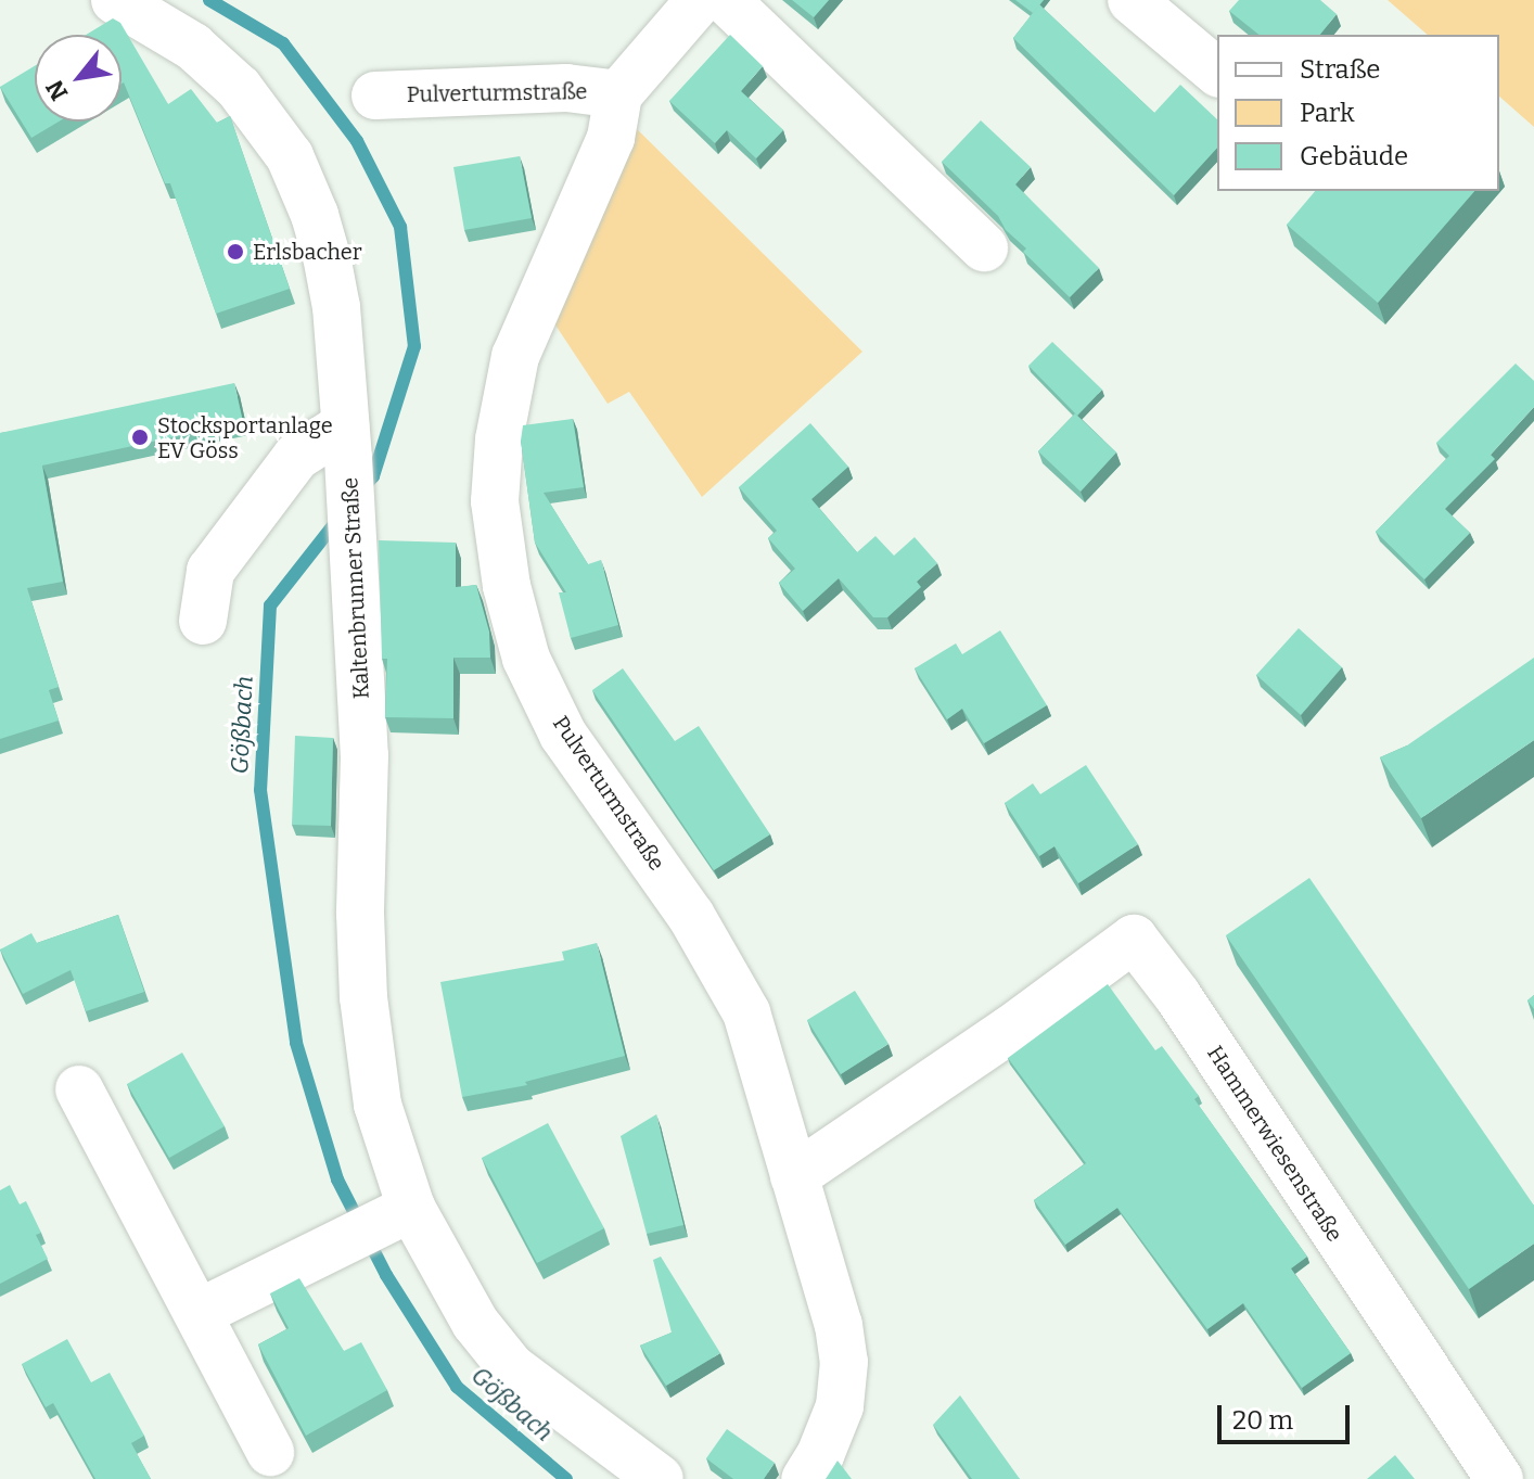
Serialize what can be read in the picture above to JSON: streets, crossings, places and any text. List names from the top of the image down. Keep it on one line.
{"streets":{"street":["Pulverturmstraße","Kaltenbrunner Straße","Hammerwiesenstraße"]},"crossings":[["Pulverturmstraße","Hammerwiesenstraße"]],"water":["Gößbach"],"places":["Erlsbacher","Stocksportanlage EV Göss"],"legend":["Straße","Park","Gebäude"],"scale_bar":"20 m","north":"bottom left"}
